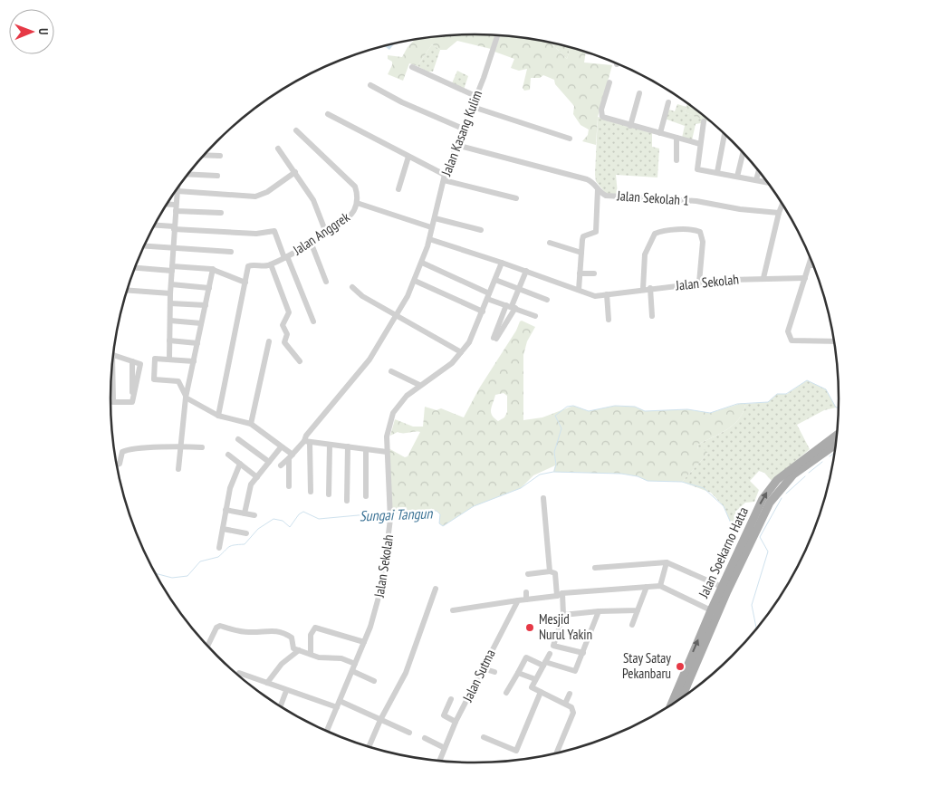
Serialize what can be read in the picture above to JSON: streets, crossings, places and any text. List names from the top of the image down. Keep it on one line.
{"streets":{"main road":["Jalan Soekarno Hatta"],"street":["Jalan Kasang Kulim","Jalan Sekolah 1","Jalan Anggrek","Jalan Sekolah","Jalan Sutma"]},"crossings":[["Jalan Kasang Kulim","Jalan Sekolah 1"],["Jalan Kasang Kulim","Jalan Anggrek"],["Jalan Kasang Kulim","Jalan Sekolah"]],"water":["Sungai Tangun"],"places":["Mesjid Nurul Yakin","Stay Satay Pekanbaru"],"north":"right"}
